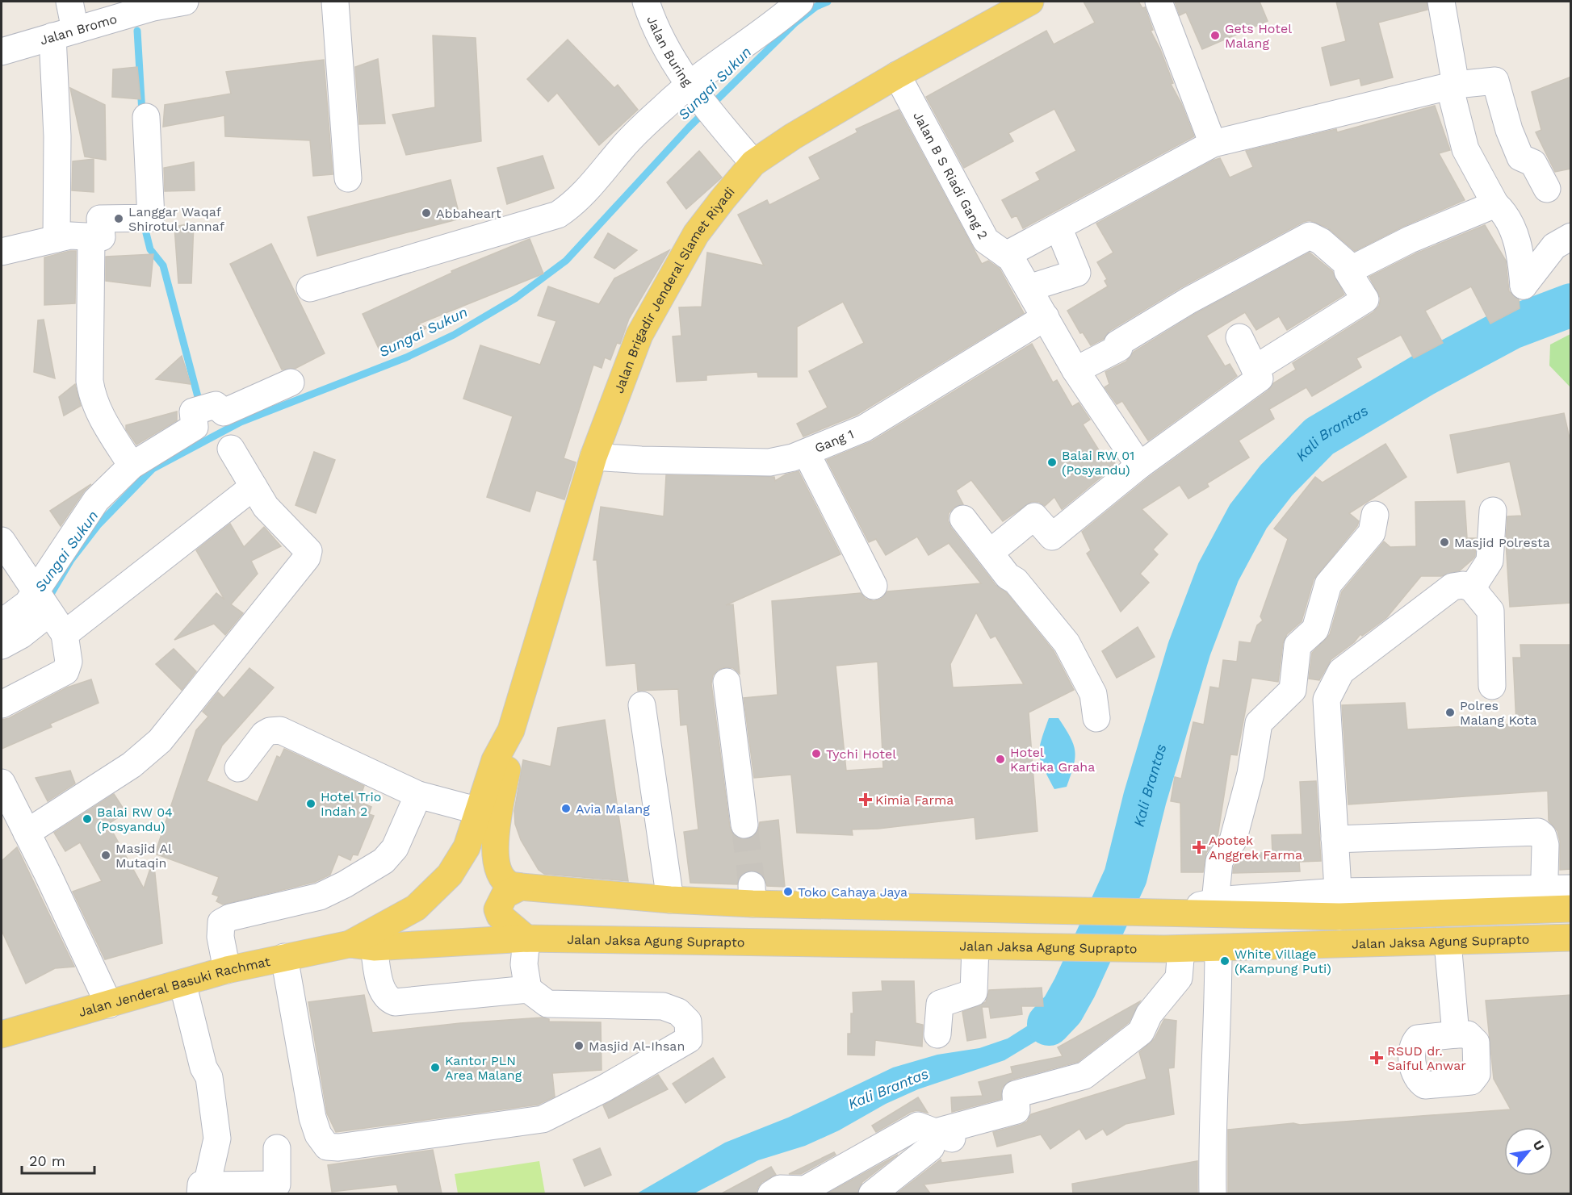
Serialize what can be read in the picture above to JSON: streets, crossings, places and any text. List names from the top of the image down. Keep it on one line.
{"streets":{"main road":["Jalan Brigadir Jenderal Slamet Riyadi","Jalan Jaksa Agung Suprapto","Jalan Jenderal Basuki Rachmat"],"street":["Jalan Bromo","Jalan Buring","Jalan B S Riadi Gang 2","Gang 1"]},"crossings":[["Jalan Buring","Jalan Brigadir Jenderal Slamet Riyadi"],["Jalan B S Riadi Gang 2","Jalan Brigadir Jenderal Slamet Riyadi"],["Jalan B S Riadi Gang 2","Gang 1"],["Jalan Brigadir Jenderal Slamet Riyadi","Gang 1"],["Jalan Brigadir Jenderal Slamet Riyadi","Jalan Jenderal Basuki Rachmat"],["Jalan Jaksa Agung Suprapto","Jalan Jenderal Basuki Rachmat"]],"water":["Sungai Sukun","Kali Brantas"],"places":{"other":["Gets Hotel Malang","Abbaheart","Langgar Waqaf Shirotul Jannaf","Balai RW 01 (Posyandu)","Masjid Polresta","Polres Malang Kota","Tychi Hotel","Hotel Kartika Graha","Hotel Trio Indah 2","Avia Malang","Balai RW 04 (Posyandu)","Masjid Al Mutaqin","Toko Cahaya Jaya","White Village (Kampung Puti)","Masjid Al-Ihsan","Kantor PLN Area Malang"],"health":["Kimia Farma","Apotek Anggrek Farma","RSUD dr. Saiful Anwar"]},"scale_bar":"20 m","north":"top right"}
